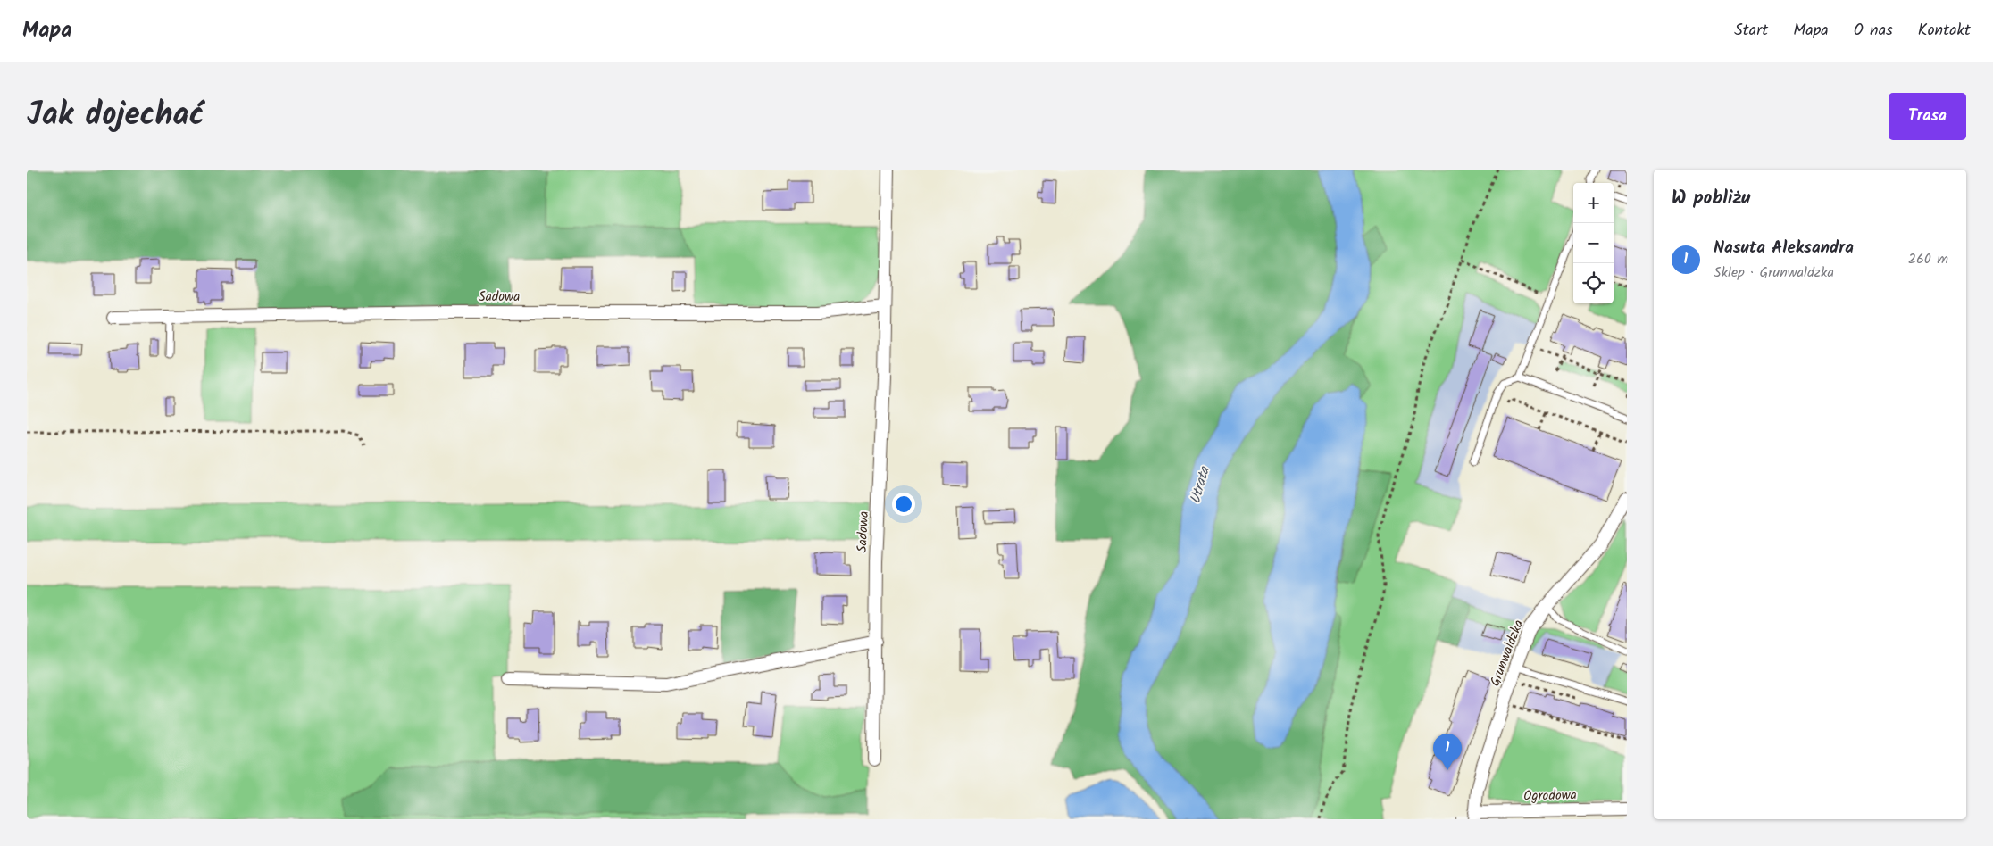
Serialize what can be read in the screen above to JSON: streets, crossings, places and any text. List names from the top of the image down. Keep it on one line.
{"streets":{"street":["Sadowa","Grunwaldzka","Ogrodowa"]},"crossings":[["Grunwaldzka","Ogrodowa"]],"water":["Utrata"],"page":{"header":"Mapa","nav":["Start","Mapa","O nas","Kontakt"],"title":"Jak dojechać","buttons":"Trasa","heading":"W pobliżu","map_buttons":["+","−"],"list":[{"mark":"1","name":"Nasuta Aleksandra","note":"Sklep · Grunwaldzka","value":"260 m"}],"pins":"1"}}
